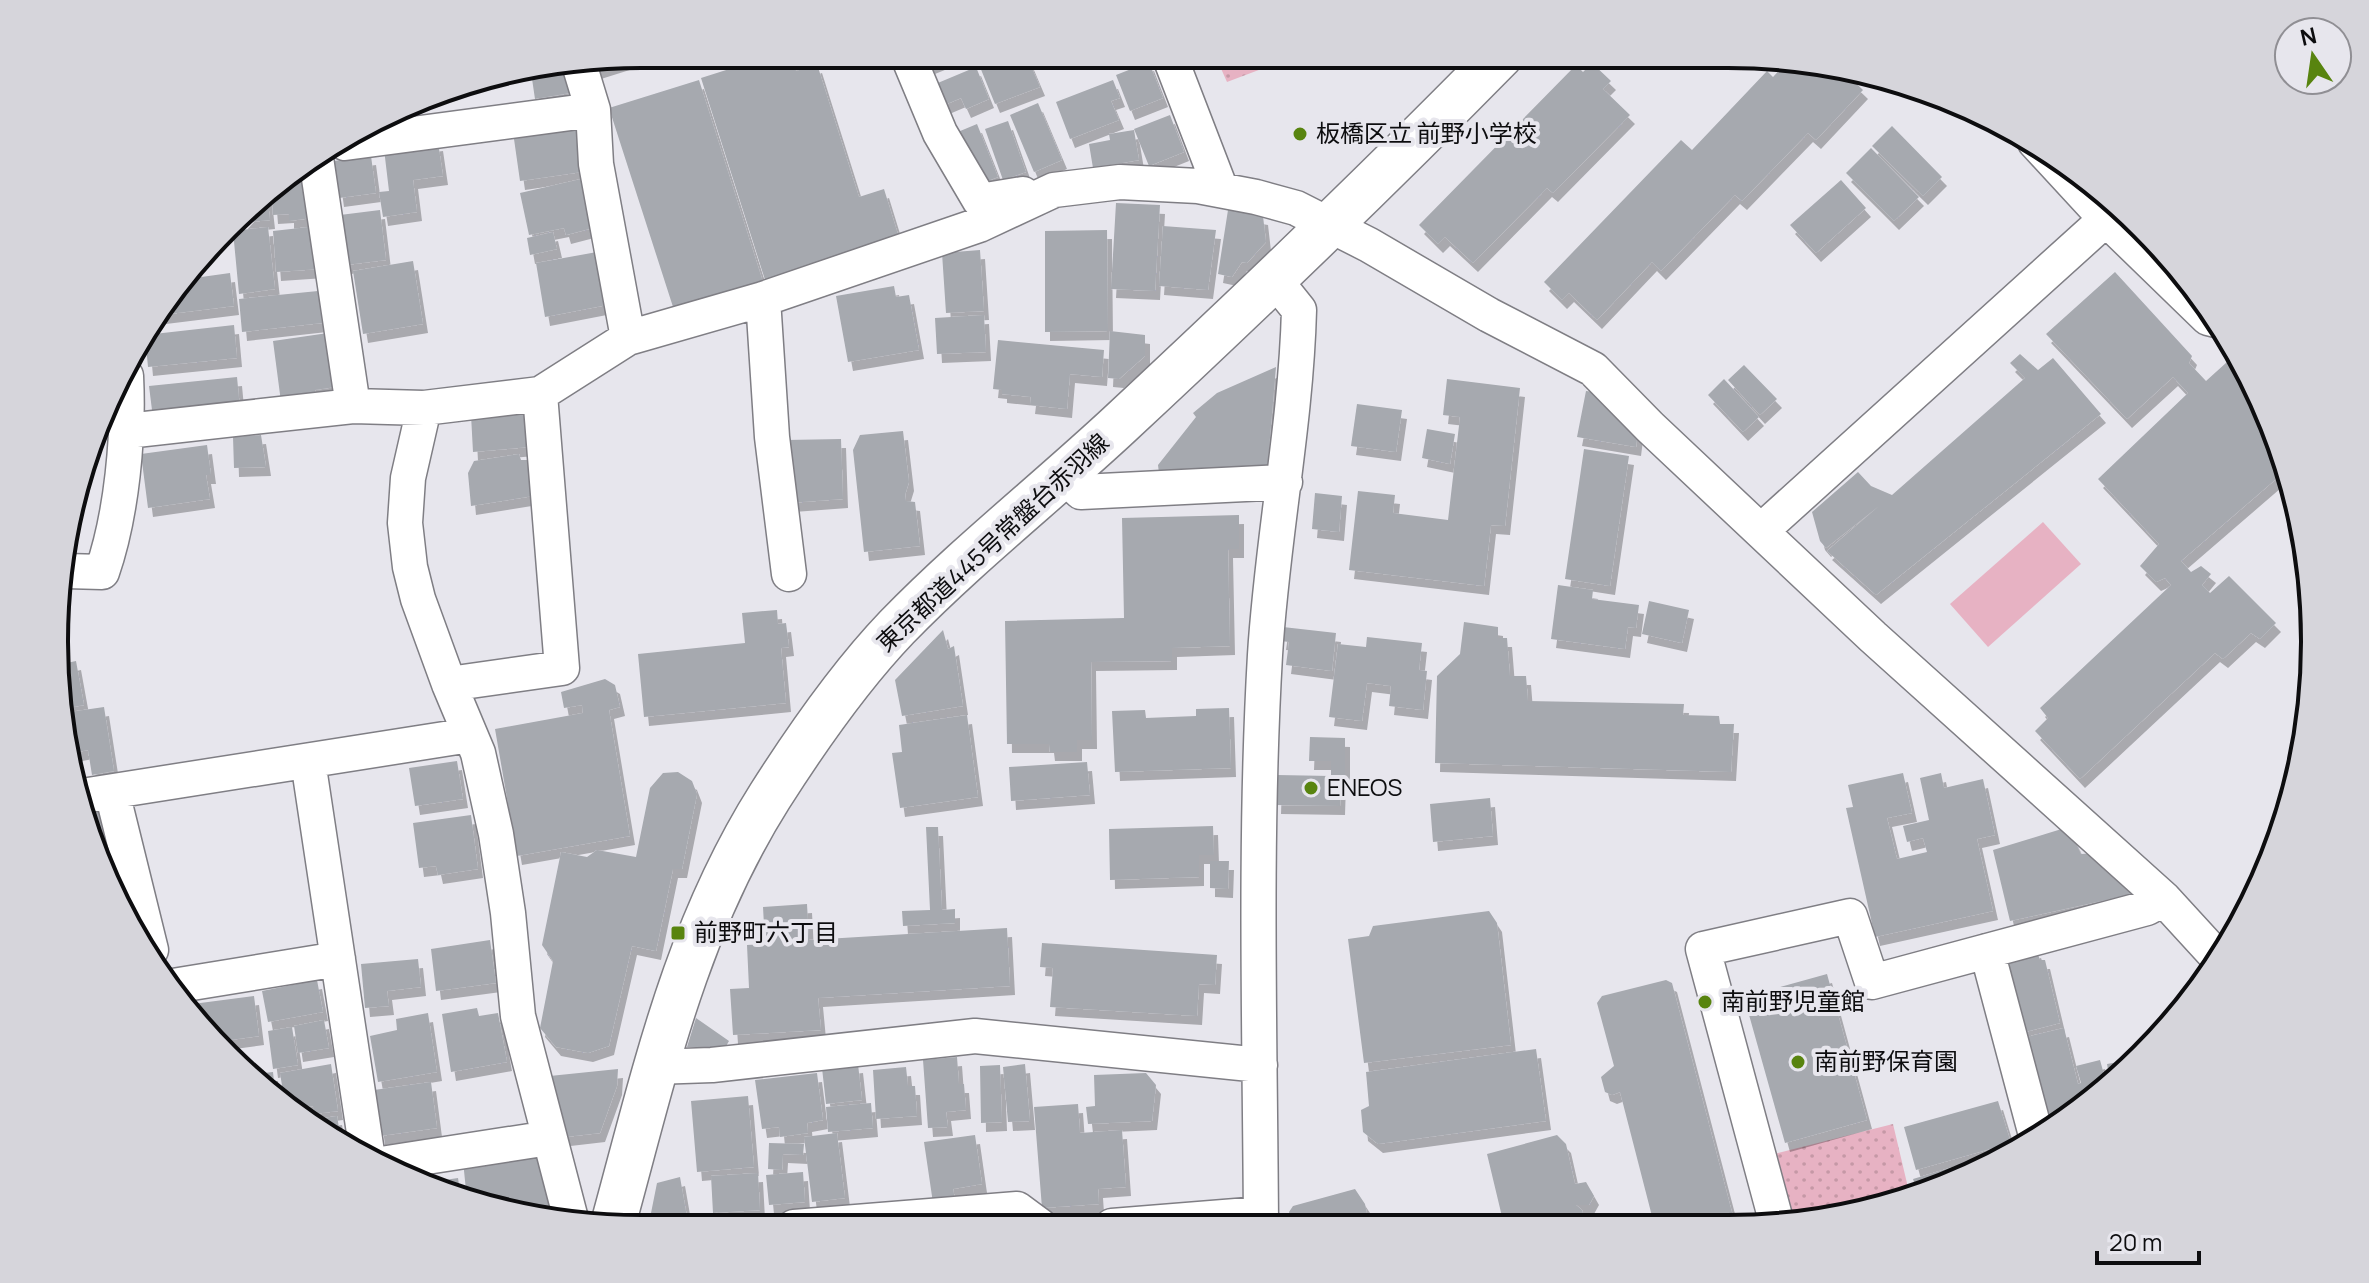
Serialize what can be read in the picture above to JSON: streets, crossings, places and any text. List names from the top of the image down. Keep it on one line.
{"streets":{"main road":["東京都道445号常盤台赤羽線"]},"places":{"other":["板橋区立 前野小学校","ENEOS","南前野児童館","南前野保育園"],"transit":["前野町六丁目"]},"scale_bar":"20 m","north":"top"}
